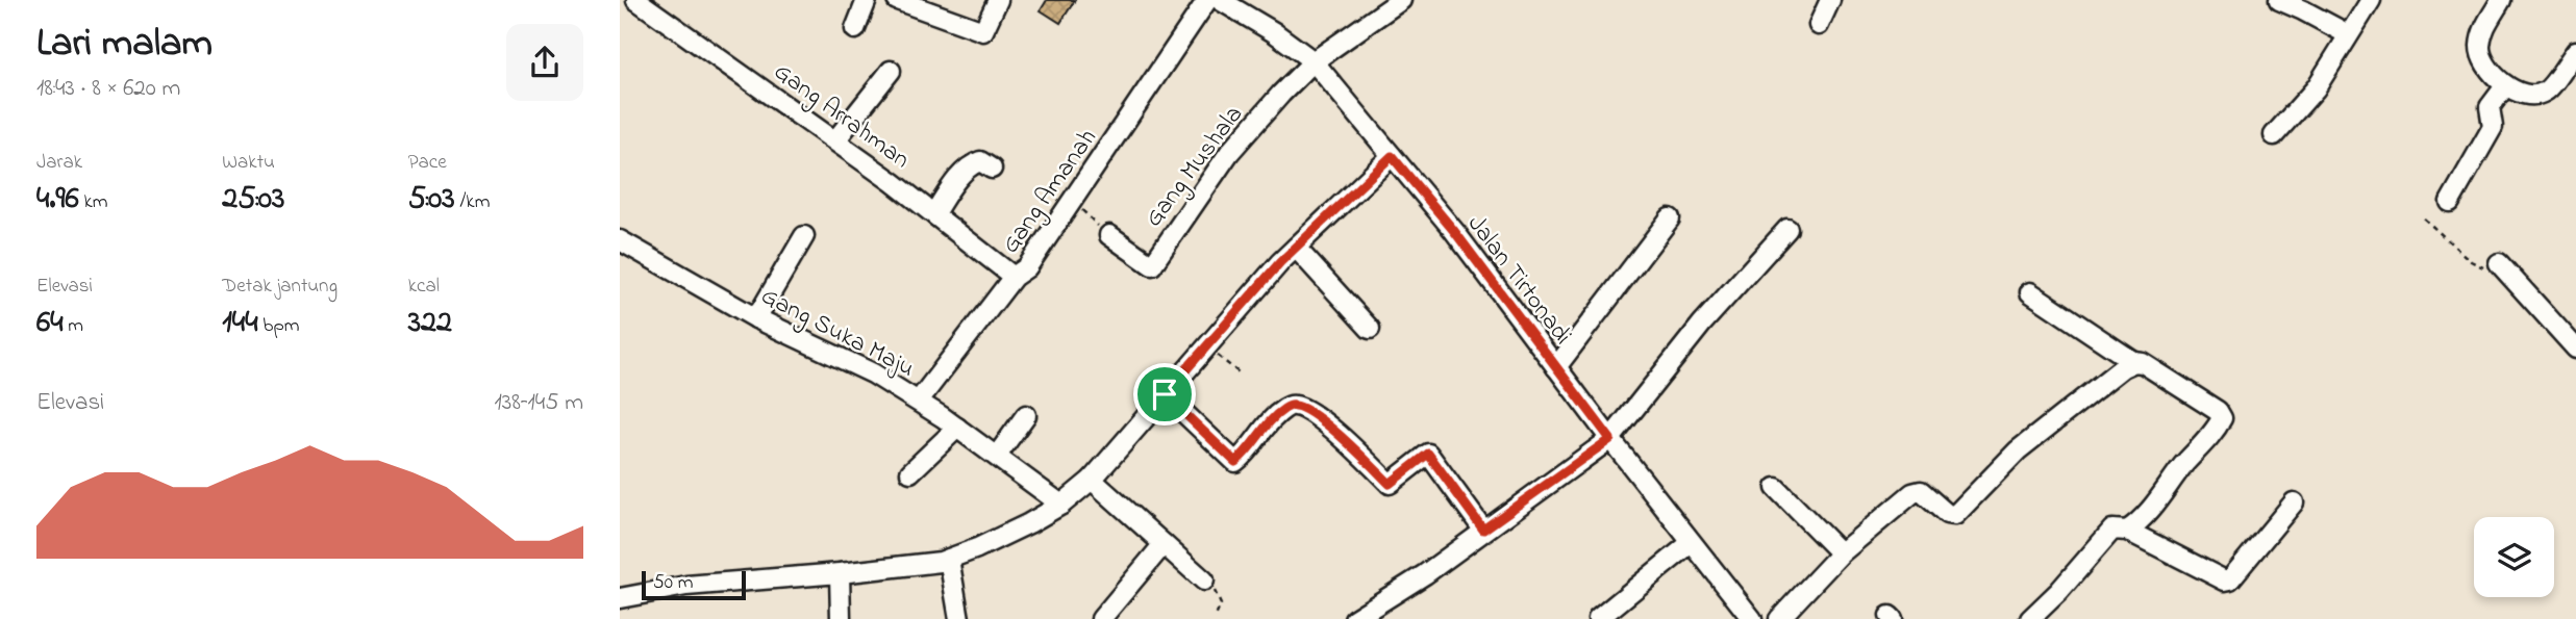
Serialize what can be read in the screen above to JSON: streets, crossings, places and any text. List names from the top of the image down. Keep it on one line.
{"streets":{"street":["Gang Arrahman","Gang Mushala","Gang Amanah","Jalan Tirtonadi","Gang Suka Maju"]},"crossings":[["Gang Arrahman","Gang Amanah"],["Gang Mushala","Jalan Tirtonadi"],["Gang Amanah","Gang Suka Maju"]],"scale_bar":"50 m","page":{"heading":["Lari malam","18:43 · 8 × 620 m"],"stats":[["Jarak","4.96 km"],["Waktu","25:03"],["Pace","5:03 /km"],["Elevasi","64 m"],["Detak jantung","144 bpm"],["kcal","322"]],"chart":["Elevasi","138–145 m"],"scale":"50 m"}}
